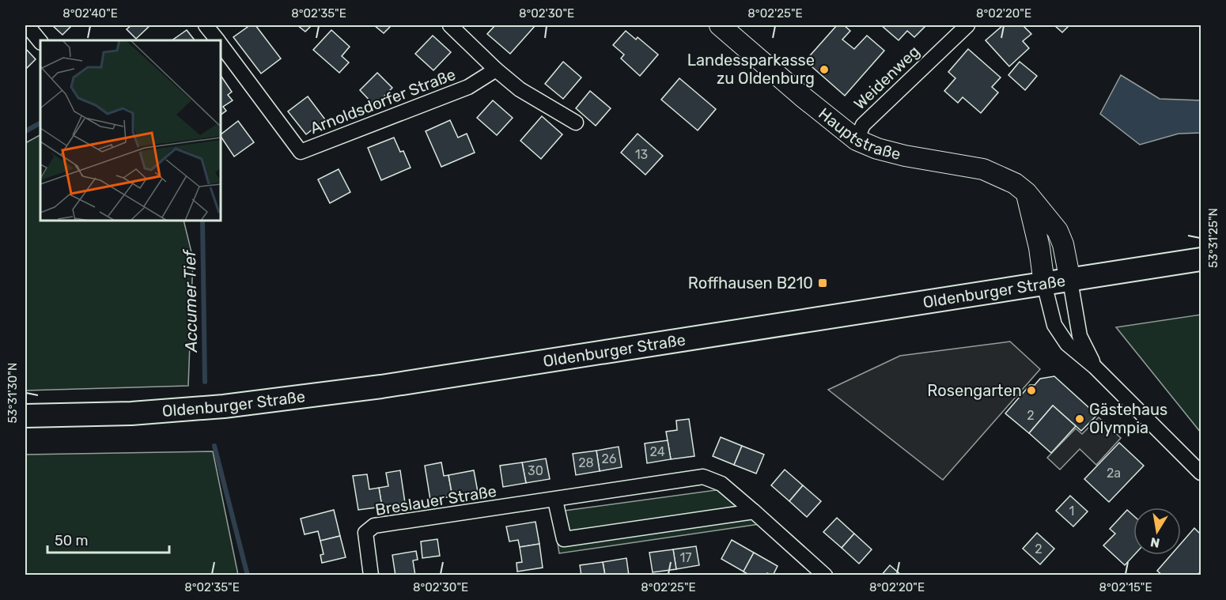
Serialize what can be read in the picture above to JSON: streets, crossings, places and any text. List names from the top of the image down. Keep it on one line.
{"streets":{"main road":["Oldenburger Straße"],"street":["Weidenweg","Arnoldsdorfer Straße","Hauptstraße","Breslauer Straße"]},"crossings":[["Weidenweg","Hauptstraße"],["Hauptstraße","Oldenburger Straße"]],"water":["Accumer Tief"],"places":{"other":["Landessparkasse zu Oldenburg","Rosengarten","Gästehaus Olympia"],"transit":["Roffhausen B210"]},"house_numbers":["13","2","24","26","28","30","2a","1","2","17"],"scale_bar":"50 m","north":"bottom","coordinates":["8°02'40\"E","8°02'35\"E","8°02'30\"E","8°02'25\"E","8°02'20\"E","53°31'25\"N","53°31'30\"N","8°02'15\"E"]}
